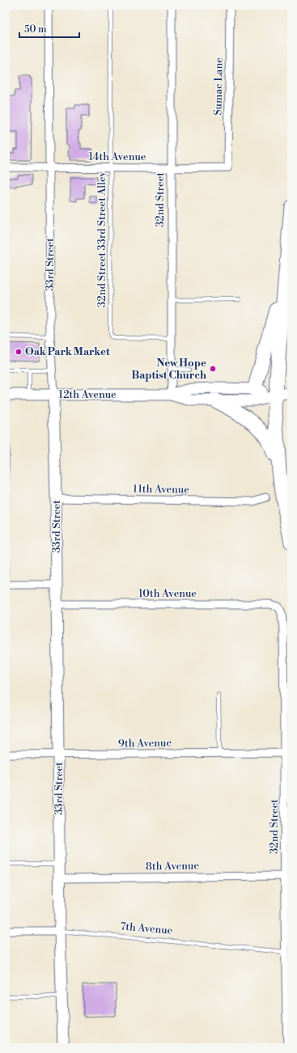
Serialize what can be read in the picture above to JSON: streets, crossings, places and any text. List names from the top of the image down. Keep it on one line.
{"streets":{"street":["Sumac Lane","14th Avenue","32nd Street","33rd Street","12th Avenue","11th Avenue","10th Avenue","9th Avenue","8th Avenue","7th Avenue"],"lane":["32nd Street 33rd Street Alley"]},"crossings":[["Sumac Lane","14th Avenue"],["14th Avenue","32nd Street"],["14th Avenue","32nd Street 33rd Street Alley"],["14th Avenue","33rd Street"],["32nd Street","32nd Street 33rd Street Alley"],["32nd Street","12th Avenue"],["32nd Street","10th Avenue"],["32nd Street","9th Avenue"],["32nd Street","8th Avenue"],["32nd Street","7th Avenue"],["33rd Street","12th Avenue"],["33rd Street","11th Avenue"],["33rd Street","10th Avenue"],["33rd Street","9th Avenue"],["33rd Street","8th Avenue"],["33rd Street","7th Avenue"]],"places":["Oak Park Market","New Hope Baptist Church"],"scale_bar":"50 m"}
